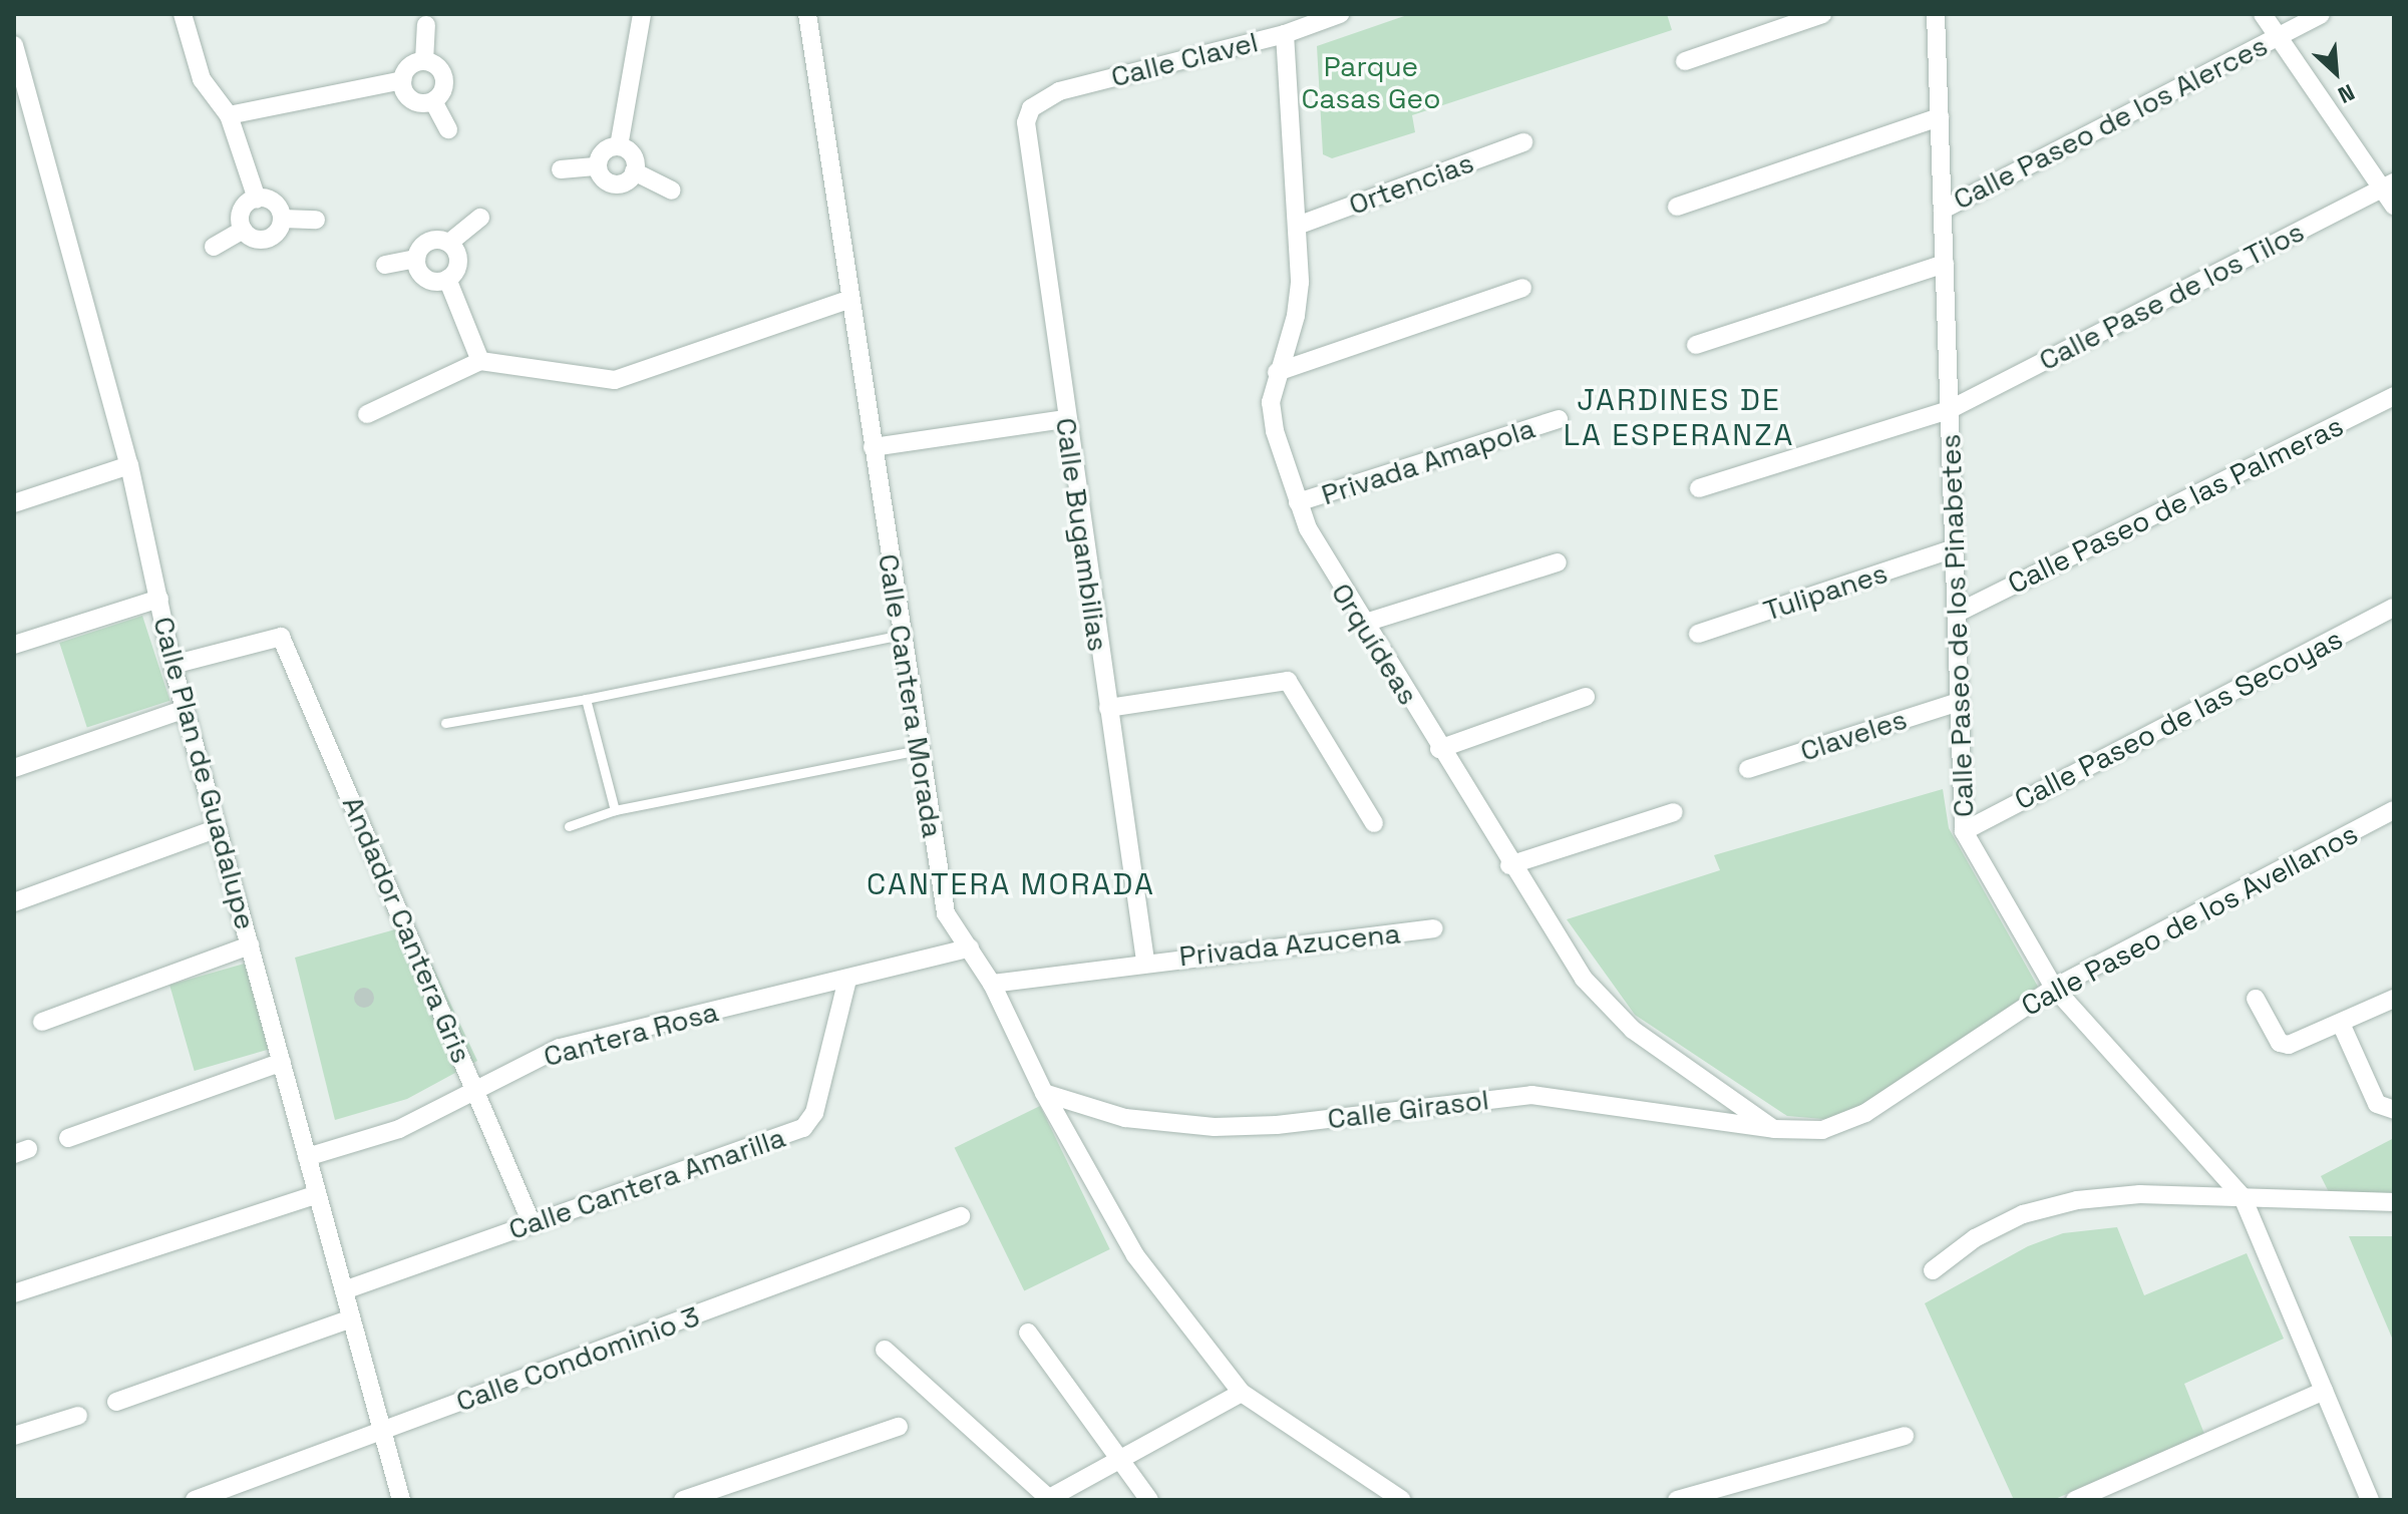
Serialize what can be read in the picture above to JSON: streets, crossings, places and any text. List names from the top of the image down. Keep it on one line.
{"streets":{"street":["Calle Clavel","Calle Paseo de los Alerces","Ortencias","Calle Pase de los Tilos","Privada Amapola","Calle Paseo de las Palmeras","Calle Bugambilias","Tulipanes","Calle Paseo de los Pinabetes","Orquídeas","Calle Cantera Morada","Calle Paseo de las Secoyas","Claveles","Calle Plan de Guadalupe","Calle Paseo de los Avellanos","Andador Cantera Gris","Privada Azucena","Cantera Rosa","Calle Girasol","Calle Cantera Amarilla","Calle Condominio 3"]},"crossings":[["Calle Clavel","Calle Bugambilias"],["Calle Clavel","Orquídeas"],["Calle Paseo de los Alerces","Calle Paseo de los Pinabetes"],["Ortencias","Orquídeas"],["Calle Pase de los Tilos","Calle Paseo de los Pinabetes"],["Privada Amapola","Orquídeas"],["Calle Paseo de las Palmeras","Calle Paseo de los Pinabetes"],["Calle Bugambilias","Privada Azucena"],["Tulipanes","Calle Paseo de los Pinabetes"],["Calle Paseo de los Pinabetes","Calle Paseo de las Secoyas"],["Calle Paseo de los Pinabetes","Claveles"],["Calle Paseo de los Pinabetes","Calle Paseo de los Avellanos"],["Orquídeas","Calle Paseo de los Avellanos"],["Orquídeas","Calle Girasol"],["Calle Cantera Morada","Privada Azucena"],["Calle Cantera Morada","Cantera Rosa"],["Calle Cantera Morada","Calle Girasol"],["Calle Plan de Guadalupe","Andador Cantera Gris"],["Calle Plan de Guadalupe","Cantera Rosa"],["Calle Plan de Guadalupe","Calle Cantera Amarilla"],["Calle Plan de Guadalupe","Calle Condominio 3"],["Calle Paseo de los Avellanos","Calle Girasol"],["Andador Cantera Gris","Cantera Rosa"],["Andador Cantera Gris","Calle Cantera Amarilla"],["Cantera Rosa","Calle Cantera Amarilla"]],"districts":["JARDINES DE LA ESPERANZA","CANTERA MORADA"],"parks":["Parque Casas Geo"],"north":"bottom right"}
